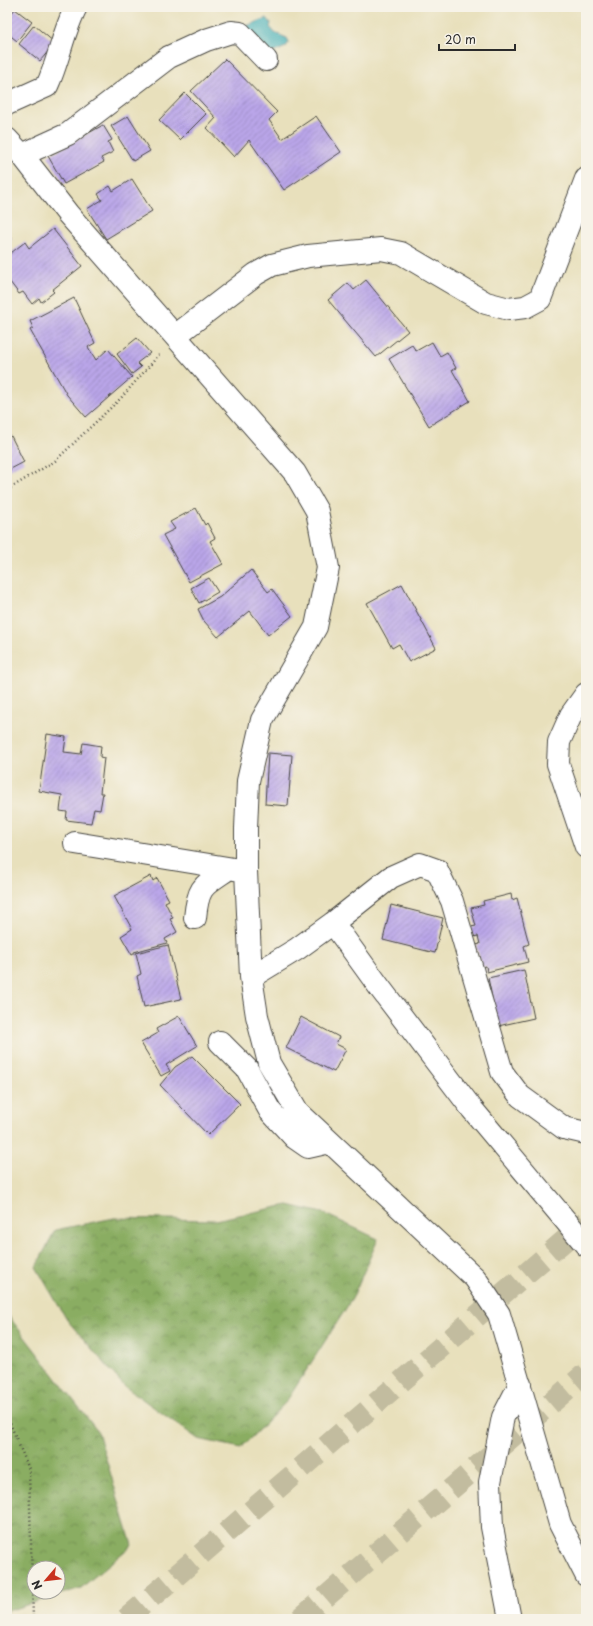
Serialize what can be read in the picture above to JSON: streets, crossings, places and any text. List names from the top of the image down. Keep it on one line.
{"scale_bar":"20 m","north":"bottom left"}
